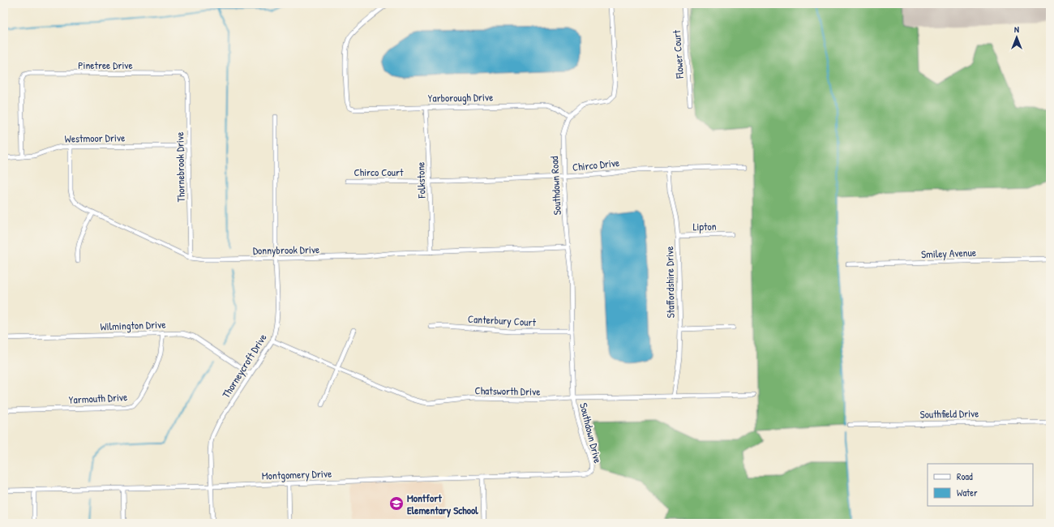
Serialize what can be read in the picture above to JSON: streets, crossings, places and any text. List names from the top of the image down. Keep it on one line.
{"streets":{"street":["Flower Court","Pinetree Drive","Yarborough Drive","Westmoor Drive","Chirco Drive","Thornebrook Drive","Chirco Court","Folkstone","Southdown Road","Lipton","Donnybrook Drive","Smiley Avenue","Staffordshire Drive","Canterbury Court","Wilmington Drive","Thorneycroft Drive","Chatsworth Drive","Yarmouth Drive","Southfield Drive","Southdown Drive","Montgomery Drive"]},"crossings":[["Pinetree Drive","Westmoor Drive"],["Pinetree Drive","Thornebrook Drive"],["Yarborough Drive","Folkstone"],["Yarborough Drive","Southdown Road"],["Westmoor Drive","Thornebrook Drive"],["Westmoor Drive","Donnybrook Drive"],["Chirco Drive","Chirco Court"],["Chirco Drive","Folkstone"],["Chirco Drive","Southdown Road"],["Chirco Drive","Staffordshire Drive"],["Thornebrook Drive","Donnybrook Drive"],["Chirco Court","Folkstone"],["Folkstone","Donnybrook Drive"],["Southdown Road","Donnybrook Drive"],["Southdown Road","Canterbury Court"],["Southdown Road","Chatsworth Drive"],["Southdown Road","Southdown Drive"],["Lipton","Staffordshire Drive"],["Donnybrook Drive","Thorneycroft Drive"],["Staffordshire Drive","Chatsworth Drive"],["Wilmington Drive","Thorneycroft Drive"],["Wilmington Drive","Yarmouth Drive"],["Thorneycroft Drive","Chatsworth Drive"],["Thorneycroft Drive","Montgomery Drive"],["Chatsworth Drive","Southdown Drive"],["Southdown Drive","Montgomery Drive"]],"places":{"school or university":["Montfort Elementary School"]},"legend":["Road","Water"],"north":"top"}
